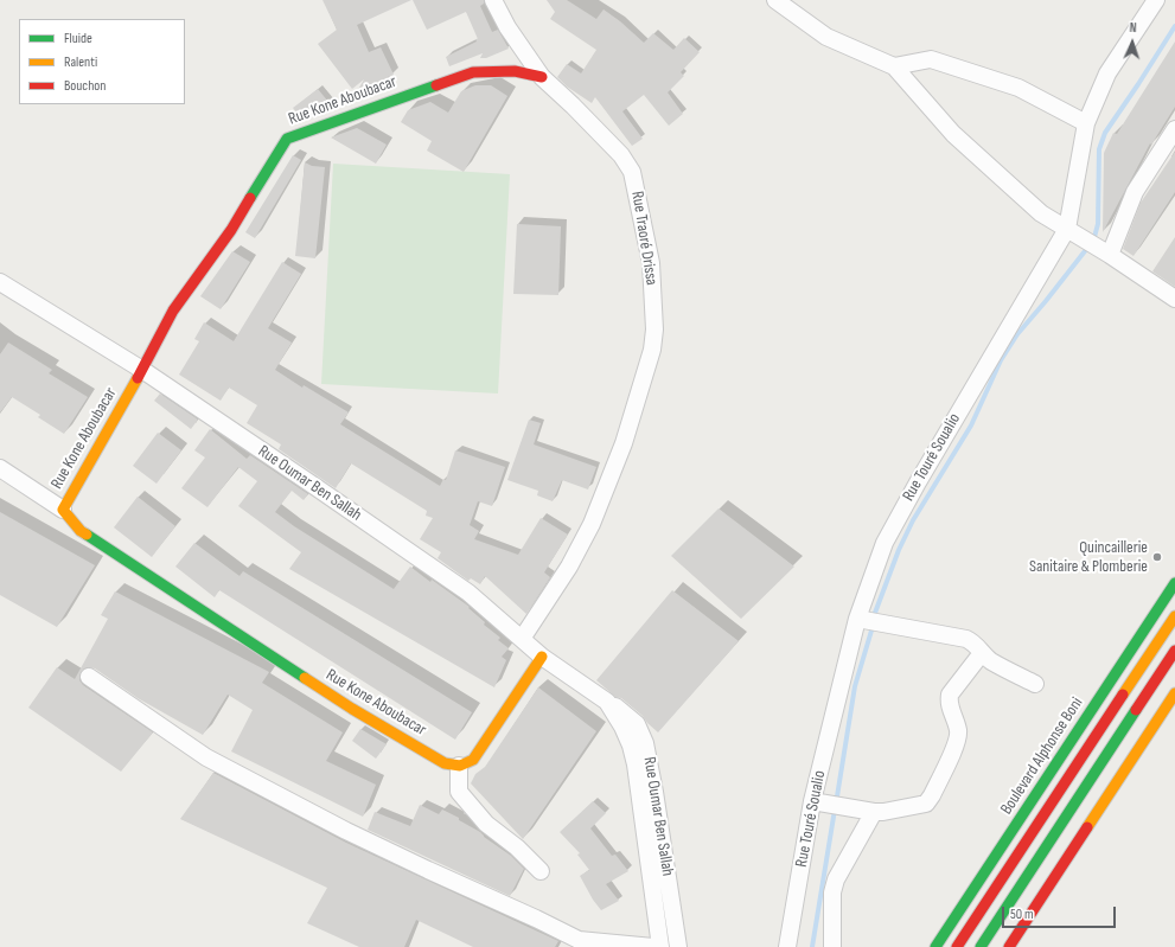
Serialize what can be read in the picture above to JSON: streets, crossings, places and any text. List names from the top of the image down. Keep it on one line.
{"streets":{"street":["Rue Kone Aboubacar","Rue Traoré Drissa","Rue Touré Soualio","Rue Oumar Ben Sallah","Boulevard Alphonse Boni"]},"crossings":[["Rue Kone Aboubacar","Rue Traoré Drissa"],["Rue Kone Aboubacar","Rue Oumar Ben Sallah"],["Rue Traoré Drissa","Rue Oumar Ben Sallah"]],"places":["Quincaillerie Sanitaire & Plomberie"],"legend":["Fluide","Ralenti","Bouchon"],"scale_bar":"50 m","north":"top"}
